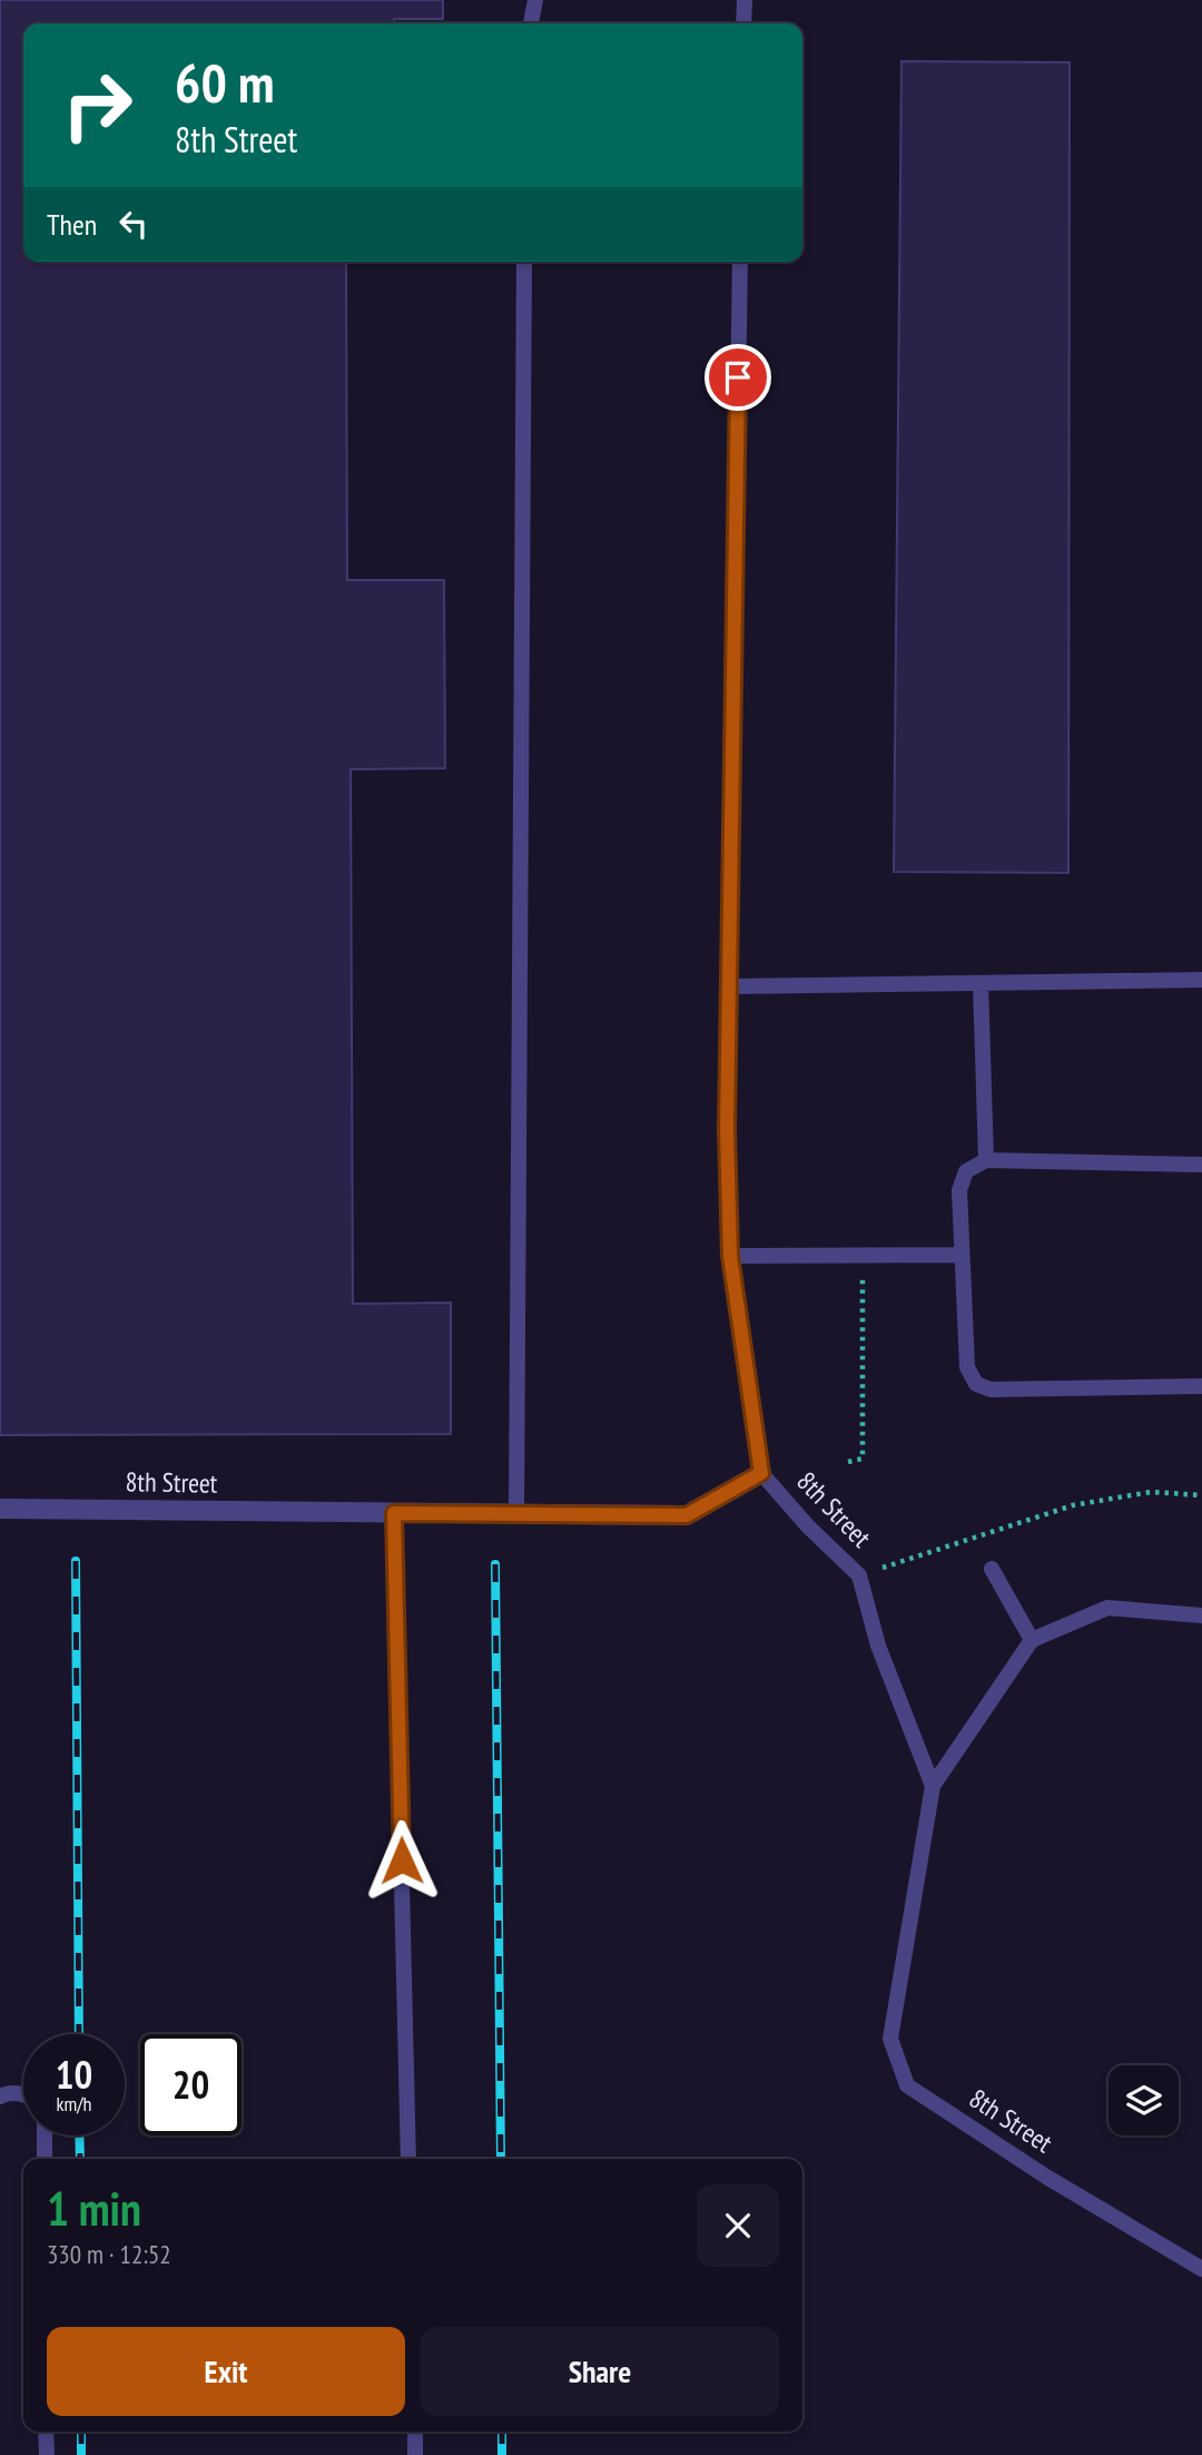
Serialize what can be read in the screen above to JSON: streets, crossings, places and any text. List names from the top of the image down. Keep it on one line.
{"streets":{"street":["8th Street"]},"page":{"turn":["60 m","8th Street"],"then":"Then","speed":"10 km/h","limit":"20","heading":["1 min","330 m · 12:52"],"buttons":["Exit","Share"]}}
